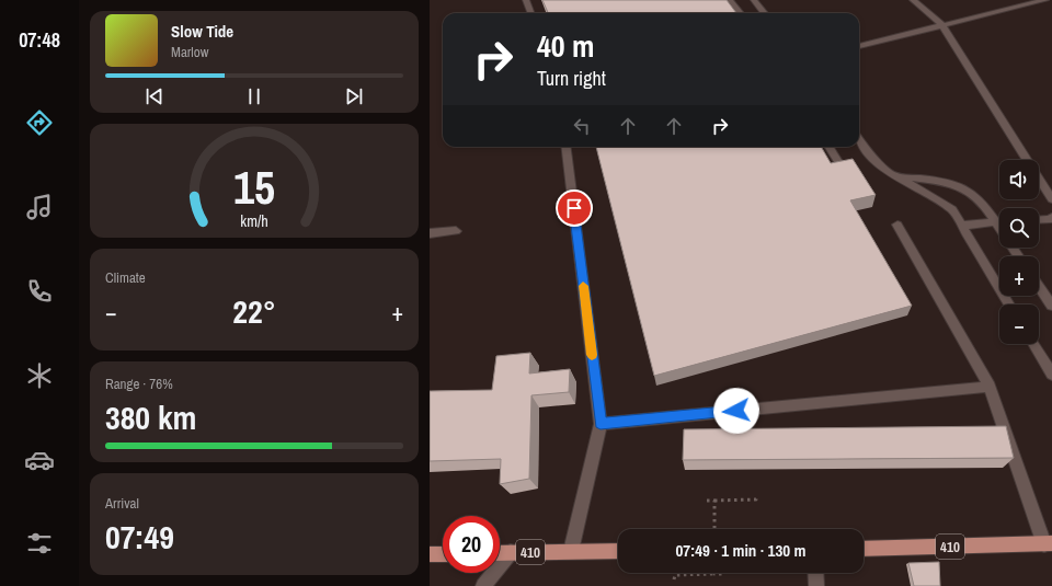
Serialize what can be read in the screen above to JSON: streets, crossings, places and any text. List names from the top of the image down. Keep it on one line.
{"streets":{"main road":["410"]},"page":{"tabs":"07:48","turn":["40 m","Turn right"],"song":["Slow Tide","Marlow"],"map_buttons":["+","−"],"tile":["Climate",["Range · 76%","380 km"],["Arrival","07:49"]],"heat":["−","22°","+"],"limit":"20","trip":"07:49 · 1 min · 130 m","gauge":["15","km/h"]}}
